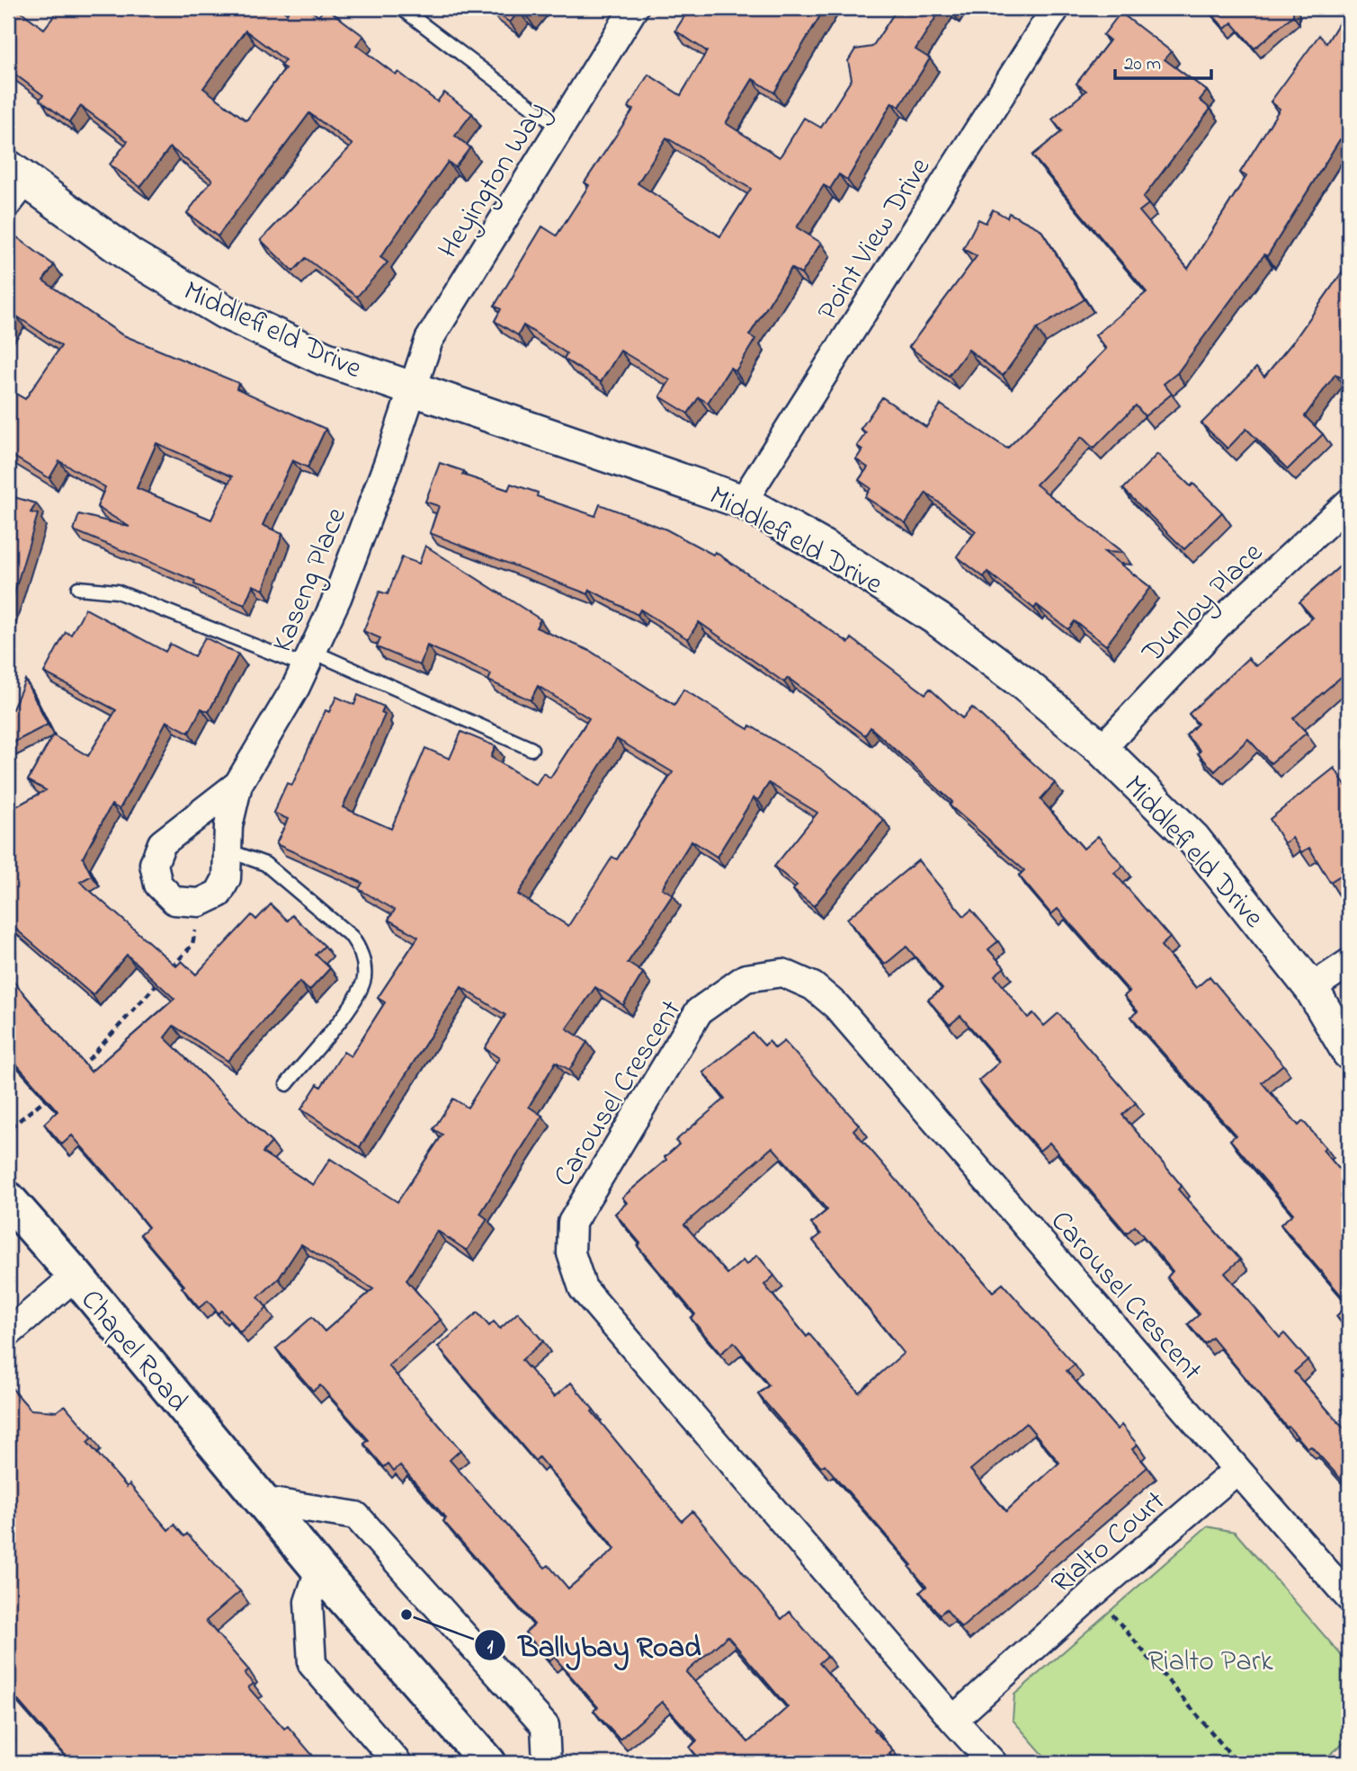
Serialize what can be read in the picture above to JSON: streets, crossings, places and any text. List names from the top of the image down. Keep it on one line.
{"streets":{"main road":["Chapel Road"],"street":["Heyington Way","Point View Drive","Middlefield Drive","Kaseng Place","Dunloy Place","Carousel Crescent","Rialto Court"]},"crossings":[["Heyington Way","Middlefield Drive"],["Heyington Way","Kaseng Place"],["Point View Drive","Middlefield Drive"],["Middlefield Drive","Kaseng Place"],["Middlefield Drive","Dunloy Place"],["Carousel Crescent","Rialto Court"]],"parks":["Rialto Park"],"places":["Ballybay Road"],"scale_bar":"20 m"}
